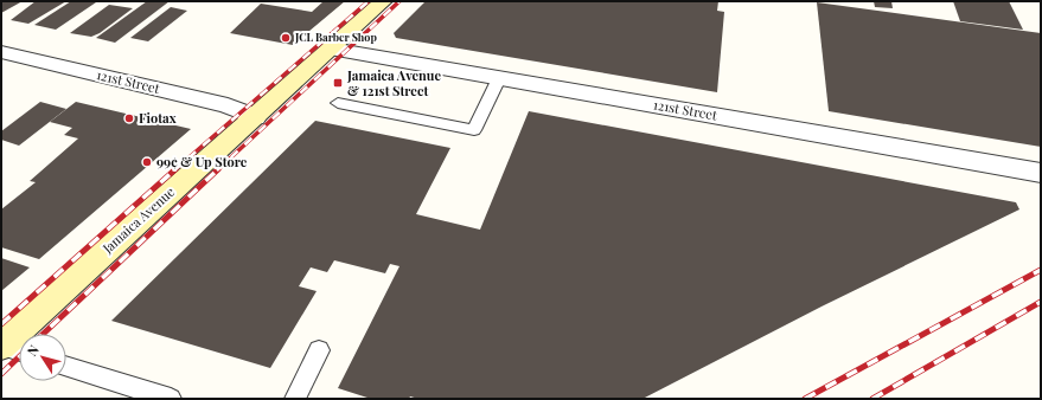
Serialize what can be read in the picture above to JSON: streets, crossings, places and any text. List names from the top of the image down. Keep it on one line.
{"streets":{"main road":["Jamaica Avenue"],"street":["121st Street"]},"crossings":[["121st Street","Jamaica Avenue"]],"places":{"other":["JCL Barber Shop","Fiotax","99¢ & Up Store"],"transit":["Jamaica Avenue & 121st Street"]},"north":"top left"}
